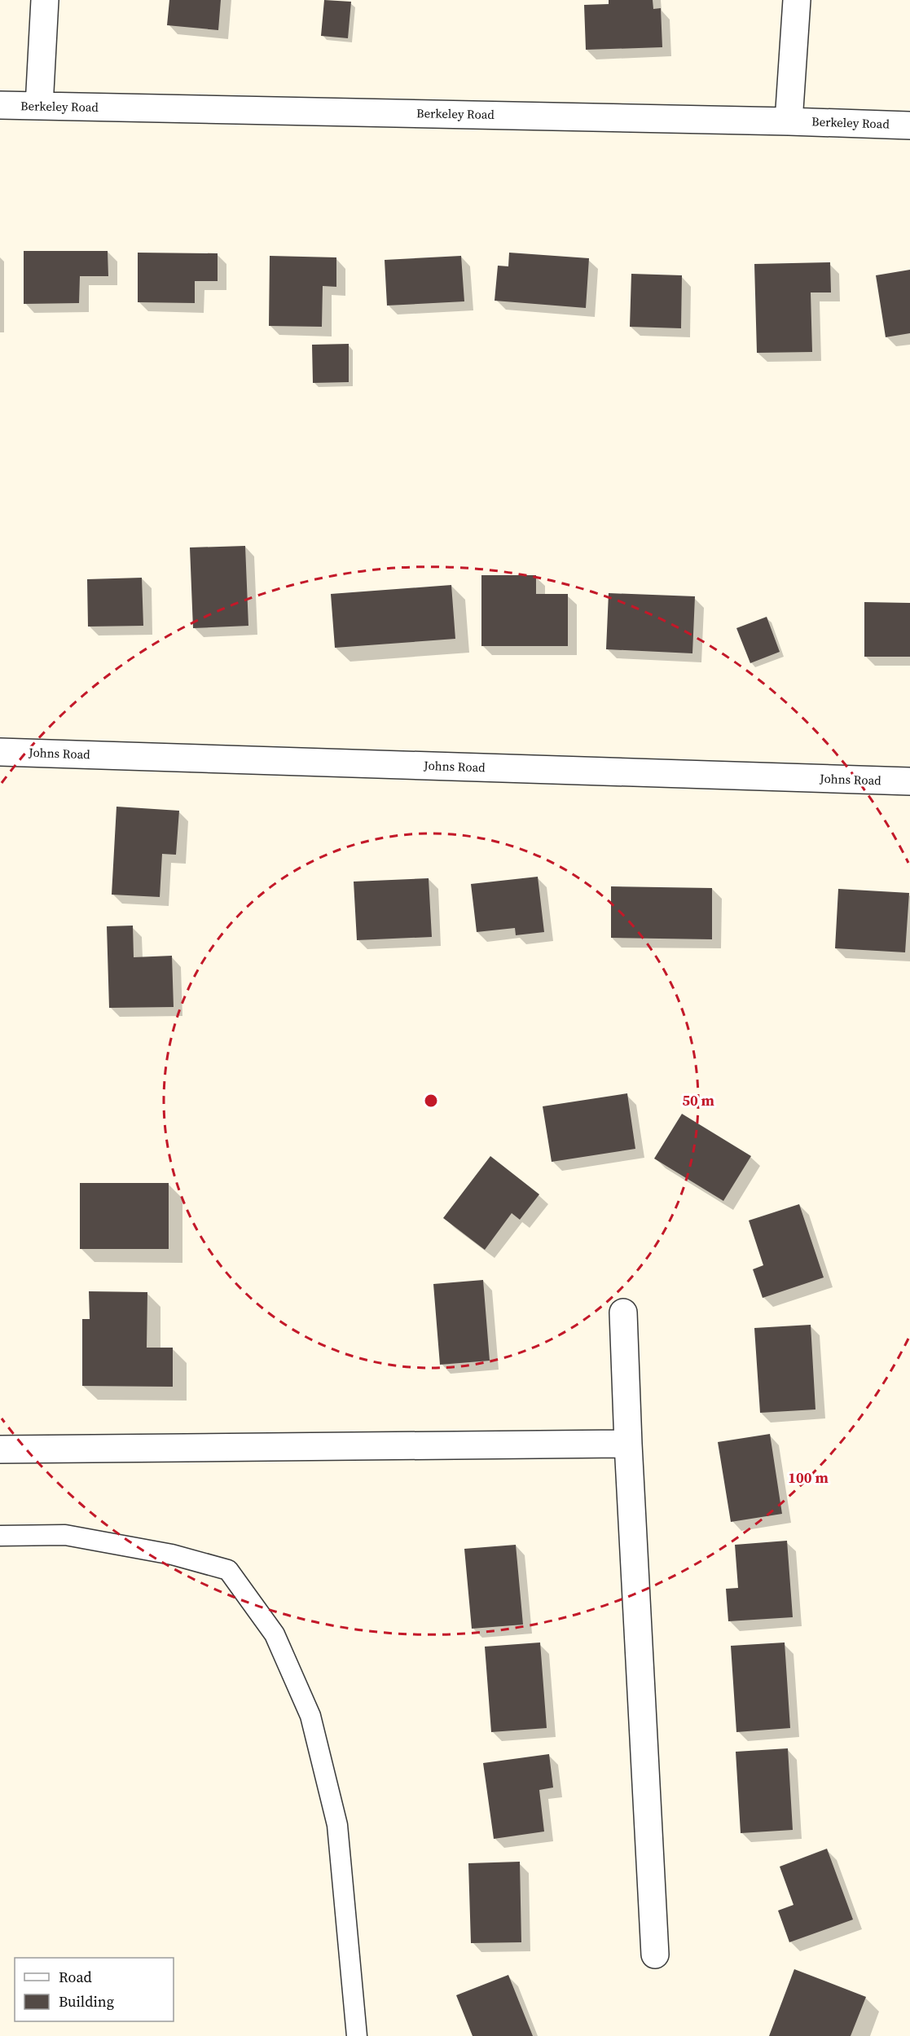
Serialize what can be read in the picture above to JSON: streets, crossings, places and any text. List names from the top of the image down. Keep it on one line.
{"streets":{"street":["Berkeley Road","Johns Road"]},"legend":["Road","Building"],"rings":["50 m","100 m"]}
